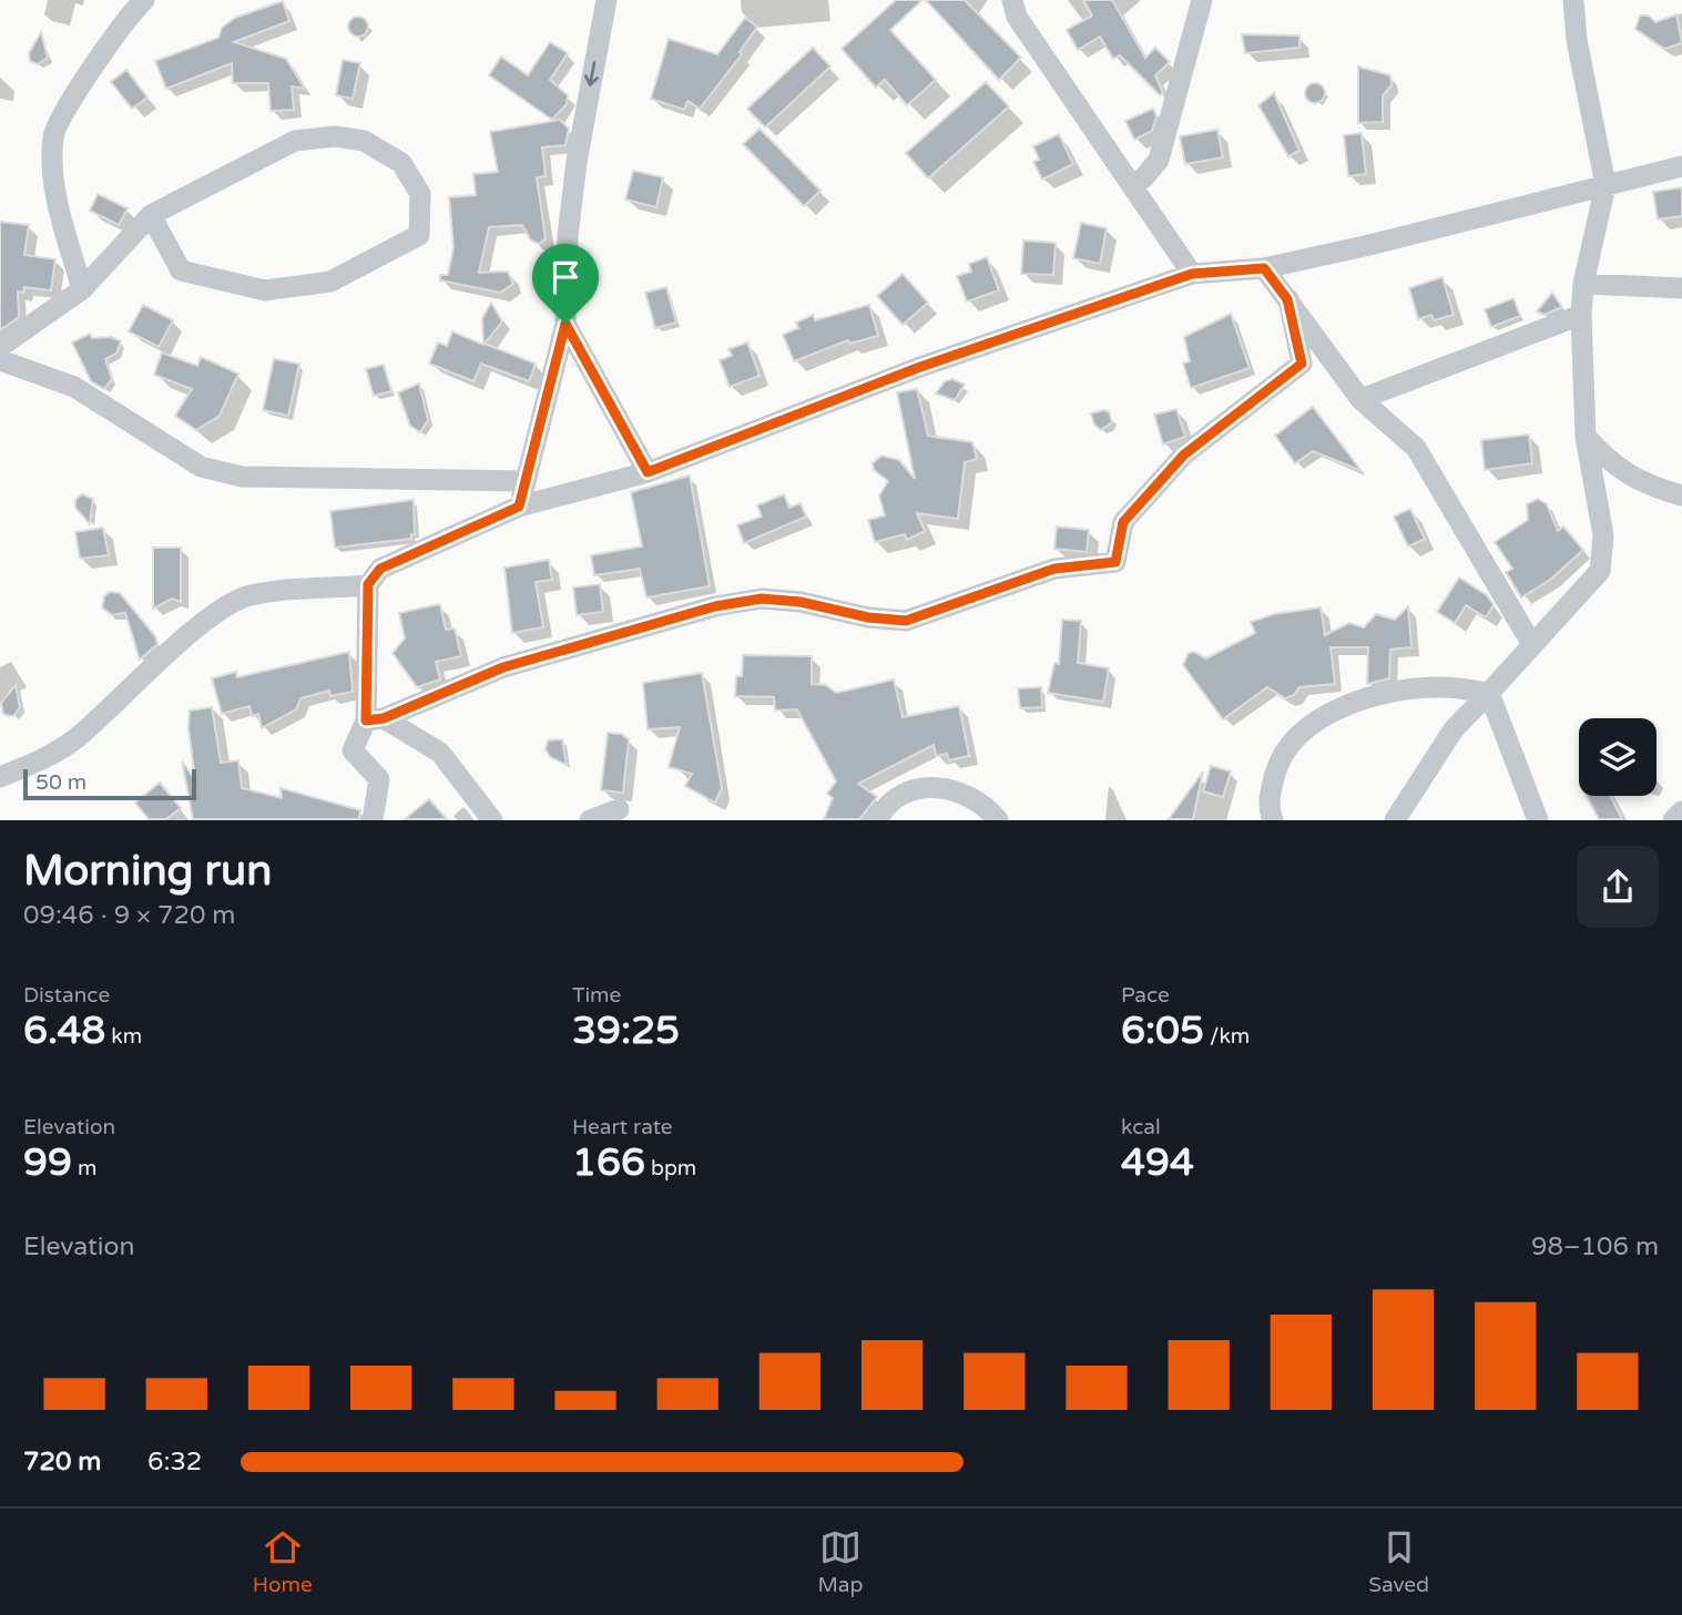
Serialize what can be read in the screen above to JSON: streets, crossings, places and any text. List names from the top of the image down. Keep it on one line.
{"scale_bar":"50 m","page":{"scale":"50 m","heading":["Morning run","09:46 · 9 × 720 m"],"stats":[["Distance","6.48 km"],["Time","39:25"],["Pace","6:05 /km"],["Elevation","99 m"],["Heart rate","166 bpm"],["kcal","494"]],"chart":["Elevation","98–106 m"],"list":[{"name":"720 m","note":"6:32"}],"tabs":["Home","Map","Saved"]}}
